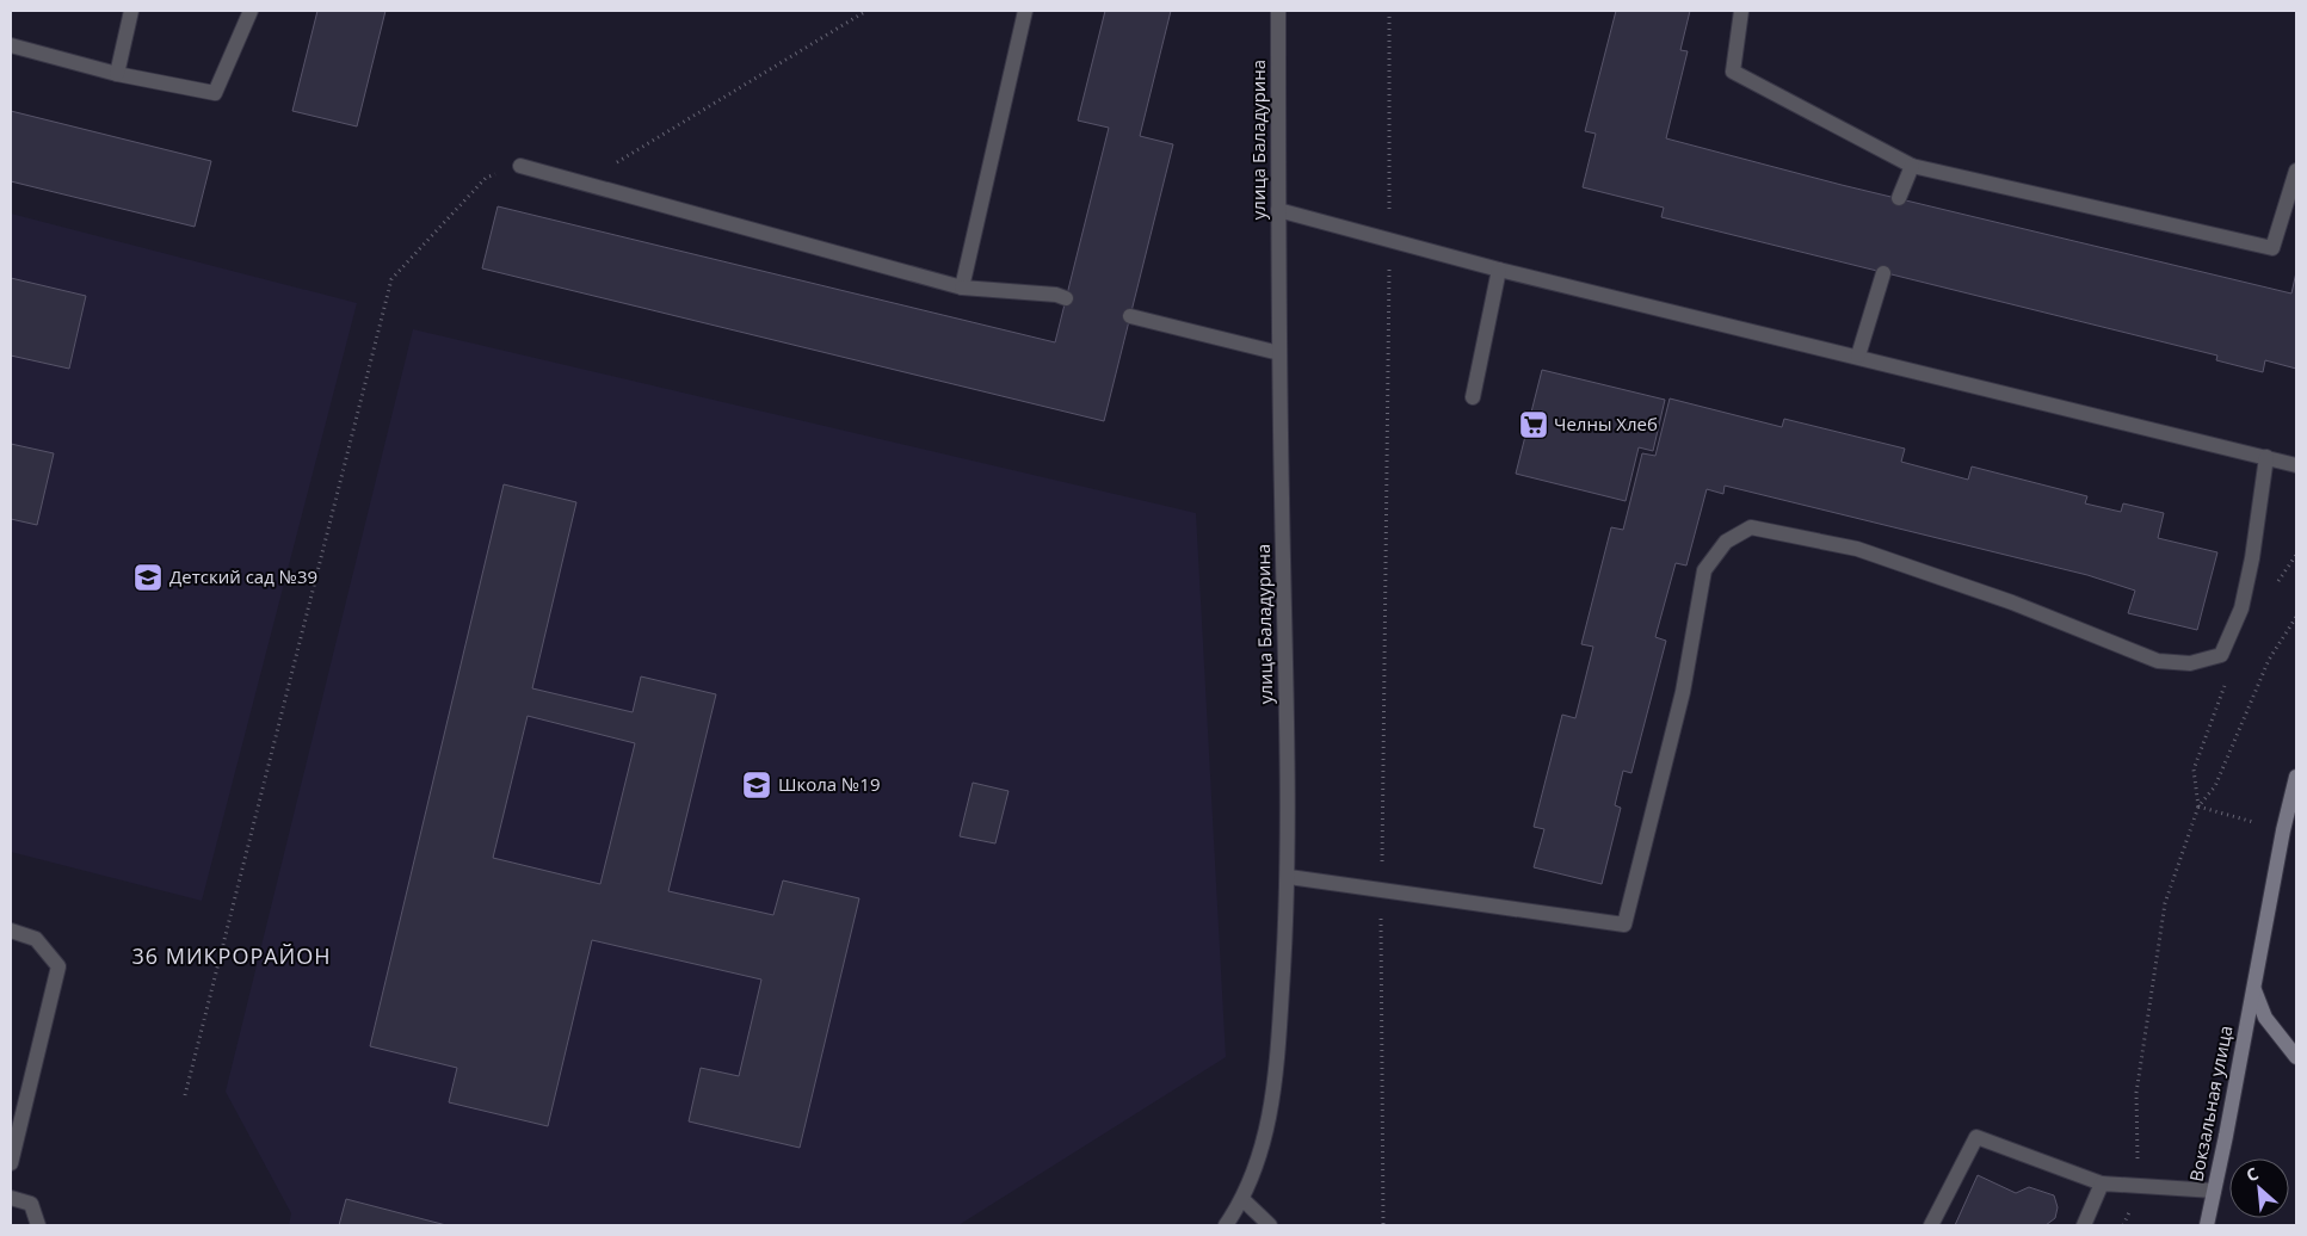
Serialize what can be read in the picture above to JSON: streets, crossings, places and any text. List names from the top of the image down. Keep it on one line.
{"streets":{"main road":["Вокзальная улица"],"street":["улица Баладурина"]},"districts":["36 МИКРОРАЙОН"],"places":{"supermarket":["Челны Хлеб"],"school or university":["Детский сад №39","Школа №19"]},"north":"top left"}
